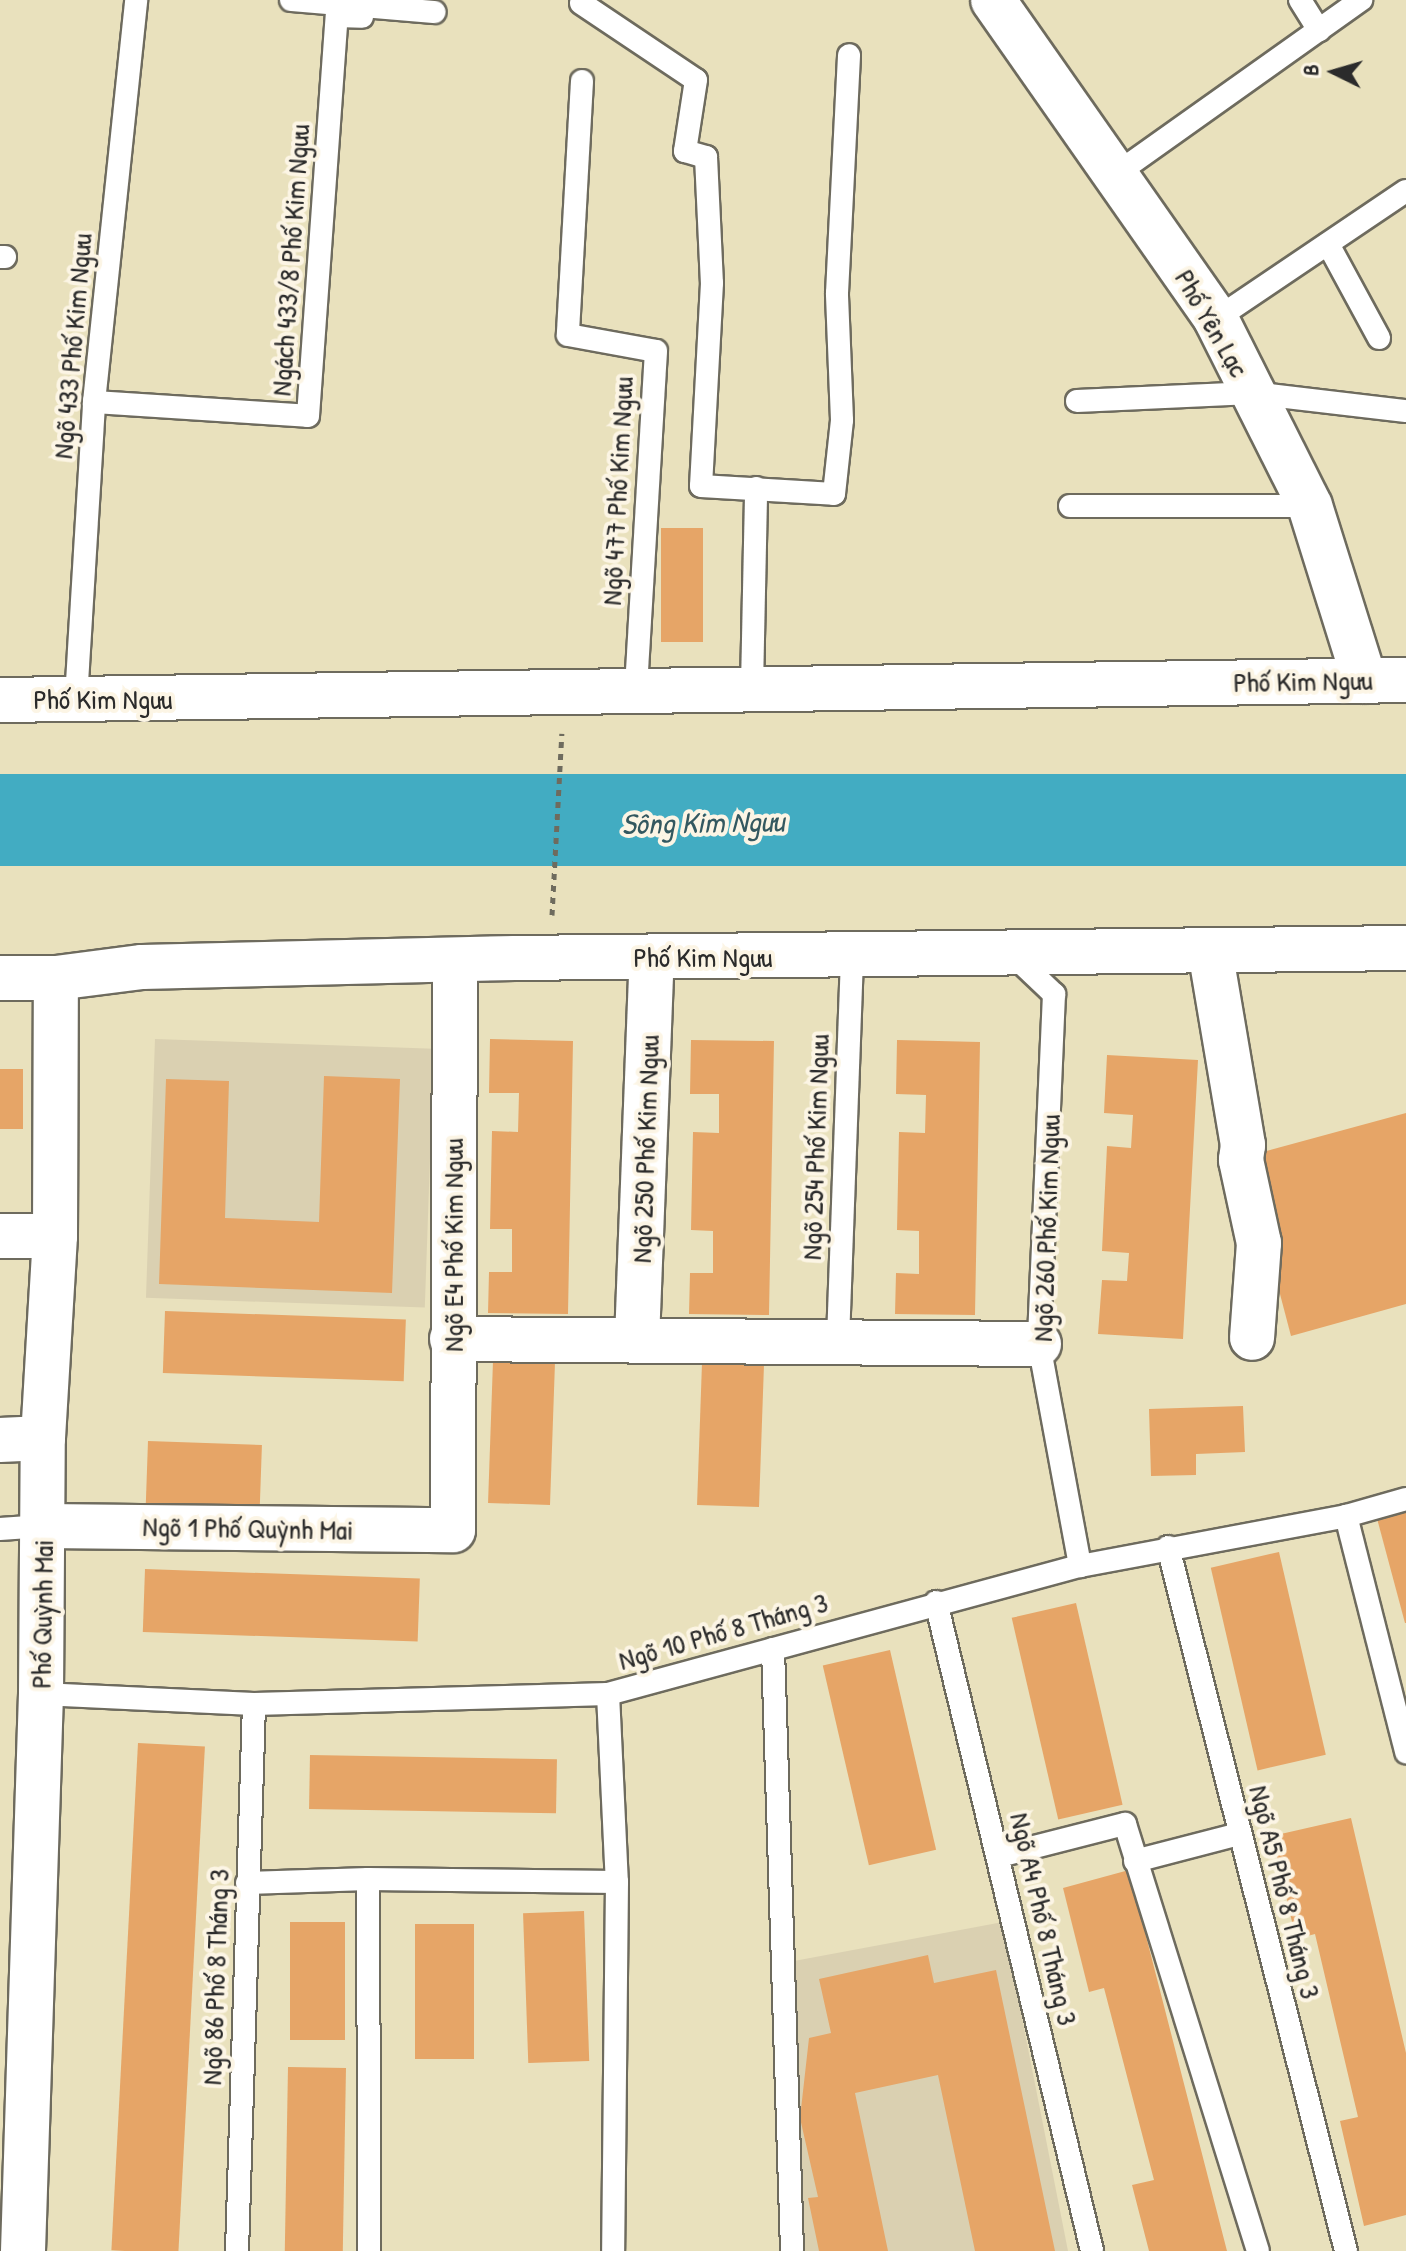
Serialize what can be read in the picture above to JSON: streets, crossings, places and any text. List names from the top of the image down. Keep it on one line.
{"streets":{"street":["Phố Yên Lạc","Phố Kim Ngưu","Ngõ 250 Phố Kim Ngưu","Ngõ E4 Phố Kim Ngưu","Ngõ 1 Phố Quỳnh Mai","Phố Quỳnh Mai"],"lane":["Ngách 433/8 Phố Kim Ngưu","Ngõ 433 Phố Kim Ngưu","Ngõ 477 Phố Kim Ngưu","Ngõ 254 Phố Kim Ngưu","Ngõ 260 Phố Kim Ngưu","Ngõ 10 Phố 8 Tháng 3","Ngõ A5 Phố 8 Tháng 3","Ngõ A4 Phố 8 Tháng 3","Ngõ 86 Phố 8 Tháng 3"]},"crossings":[["Ngách 433/8 Phố Kim Ngưu","Ngõ 433 Phố Kim Ngưu"],["Phố Yên Lạc","Phố Kim Ngưu"],["Ngõ 433 Phố Kim Ngưu","Phố Kim Ngưu"],["Ngõ 477 Phố Kim Ngưu","Phố Kim Ngưu"],["Phố Kim Ngưu","Ngõ 254 Phố Kim Ngưu"],["Phố Kim Ngưu","Ngõ 250 Phố Kim Ngưu"],["Phố Kim Ngưu","Ngõ 260 Phố Kim Ngưu"],["Phố Kim Ngưu","Ngõ E4 Phố Kim Ngưu"],["Phố Kim Ngưu","Phố Quỳnh Mai"],["Ngõ 260 Phố Kim Ngưu","Ngõ 10 Phố 8 Tháng 3"],["Ngõ E4 Phố Kim Ngưu","Ngõ 1 Phố Quỳnh Mai"],["Ngõ 1 Phố Quỳnh Mai","Phố Quỳnh Mai"],["Phố Quỳnh Mai","Ngõ 10 Phố 8 Tháng 3"],["Ngõ 10 Phố 8 Tháng 3","Ngõ A5 Phố 8 Tháng 3"],["Ngõ 10 Phố 8 Tháng 3","Ngõ A4 Phố 8 Tháng 3"],["Ngõ 10 Phố 8 Tháng 3","Ngõ 86 Phố 8 Tháng 3"]],"water":["Sông Kim Ngưu"],"north":"left"}
